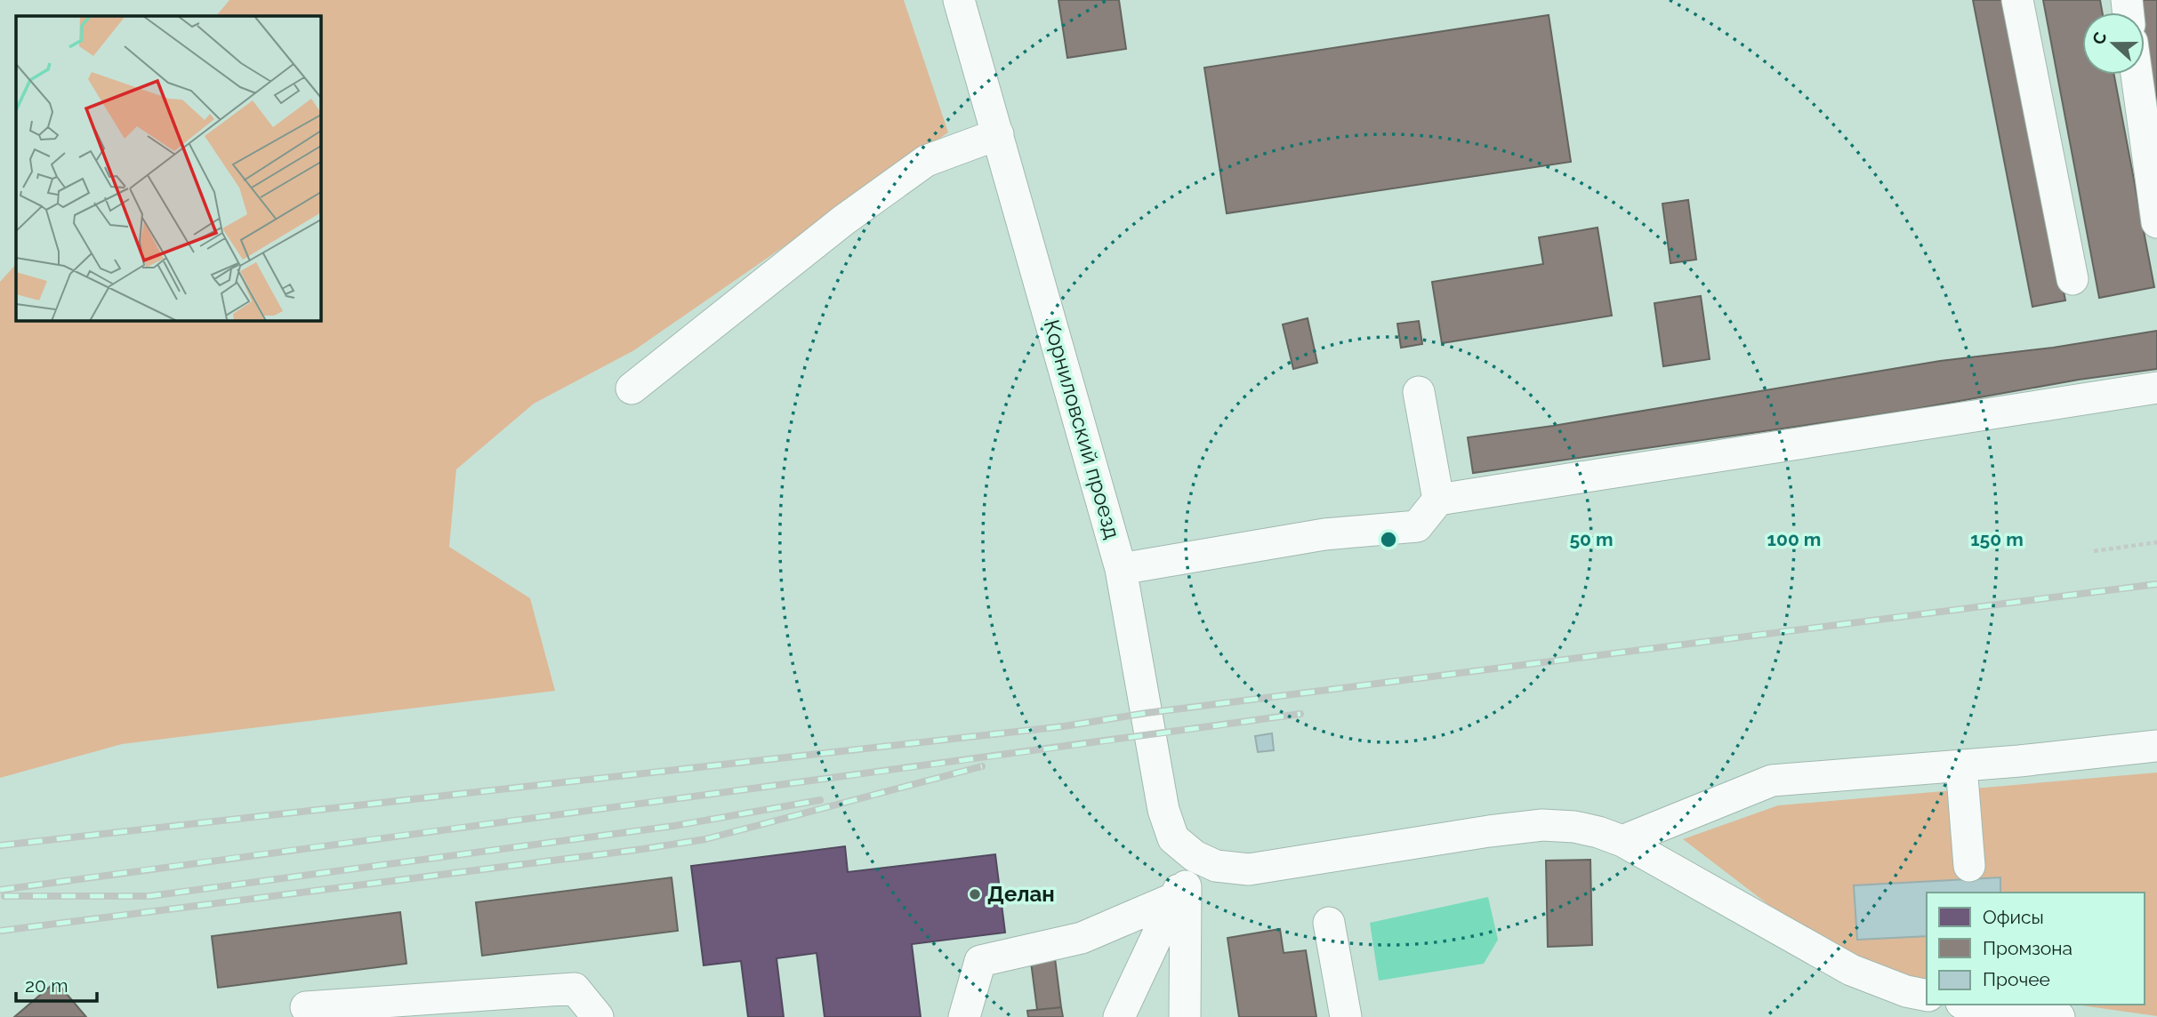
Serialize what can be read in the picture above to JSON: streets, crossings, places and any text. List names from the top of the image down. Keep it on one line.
{"streets":{"street":["Корниловский проезд"]},"places":["Делан"],"legend":["Офисы","Промзона","Прочее"],"scale_bar":"20 m","north":"left","rings":["50 m","100 m","150 m"]}
